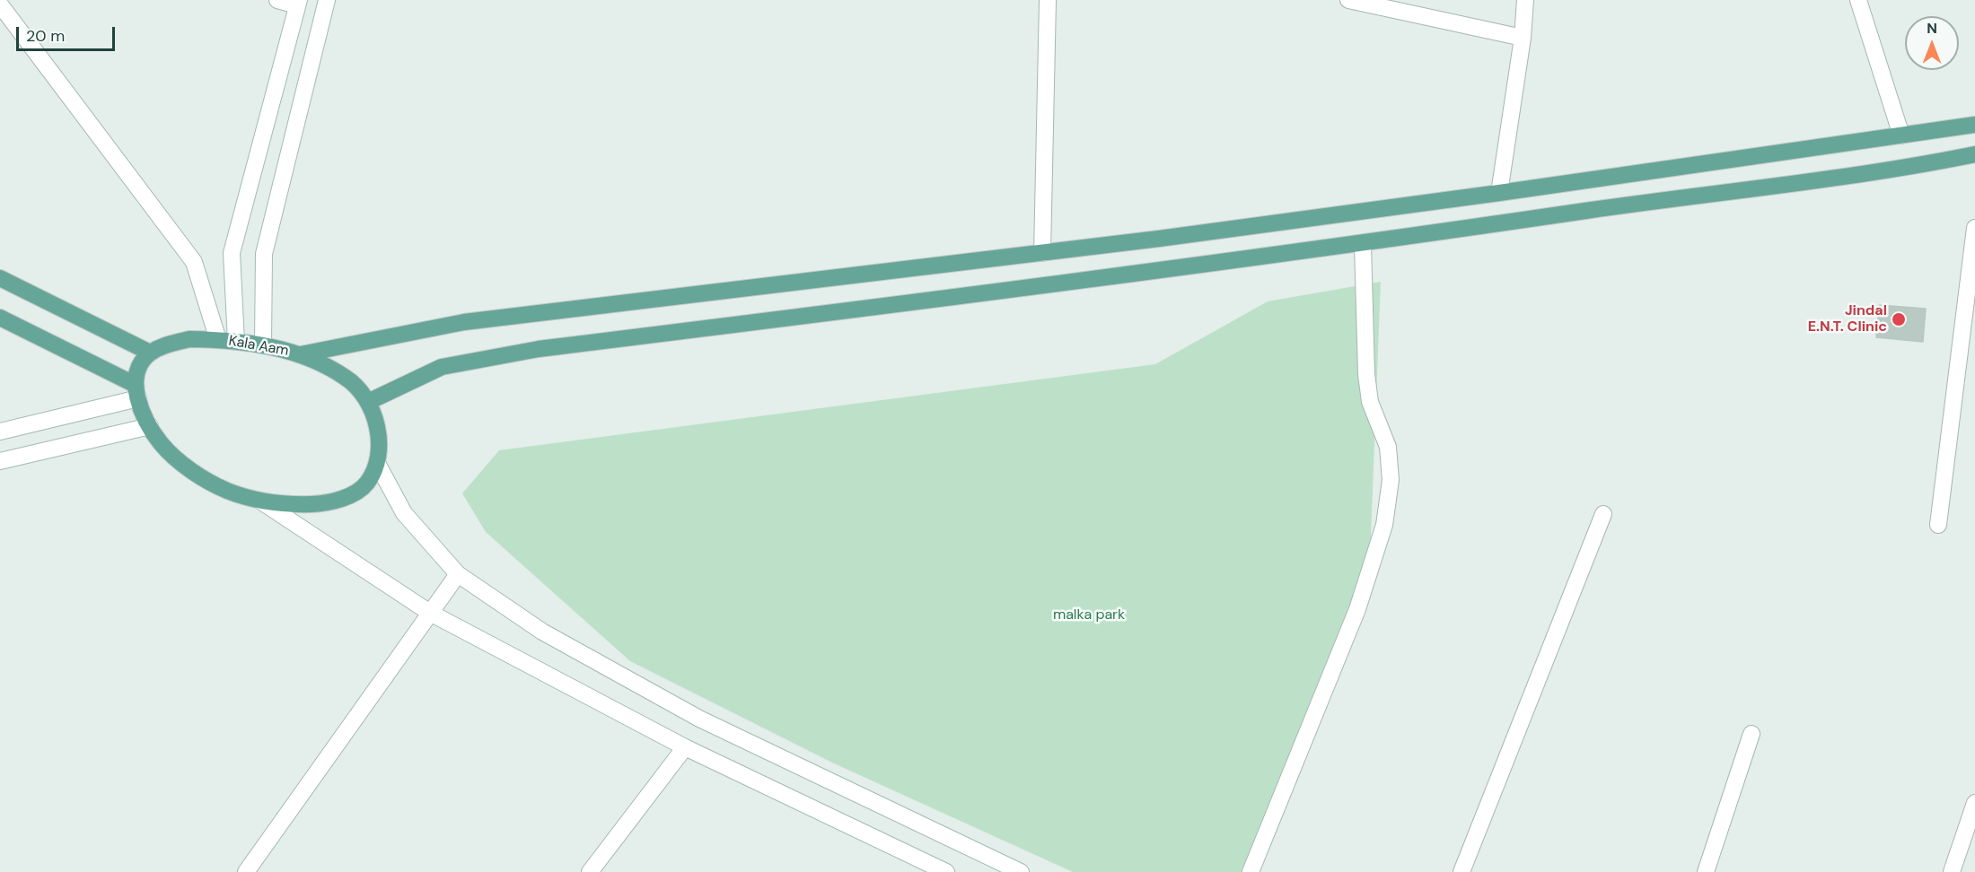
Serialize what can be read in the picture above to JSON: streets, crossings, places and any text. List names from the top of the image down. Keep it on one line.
{"streets":{"main road":["Kala Aam"]},"parks":["malka park"],"places":["Jindal E.N.T. Clinic"],"scale_bar":"20 m","north":"top"}
